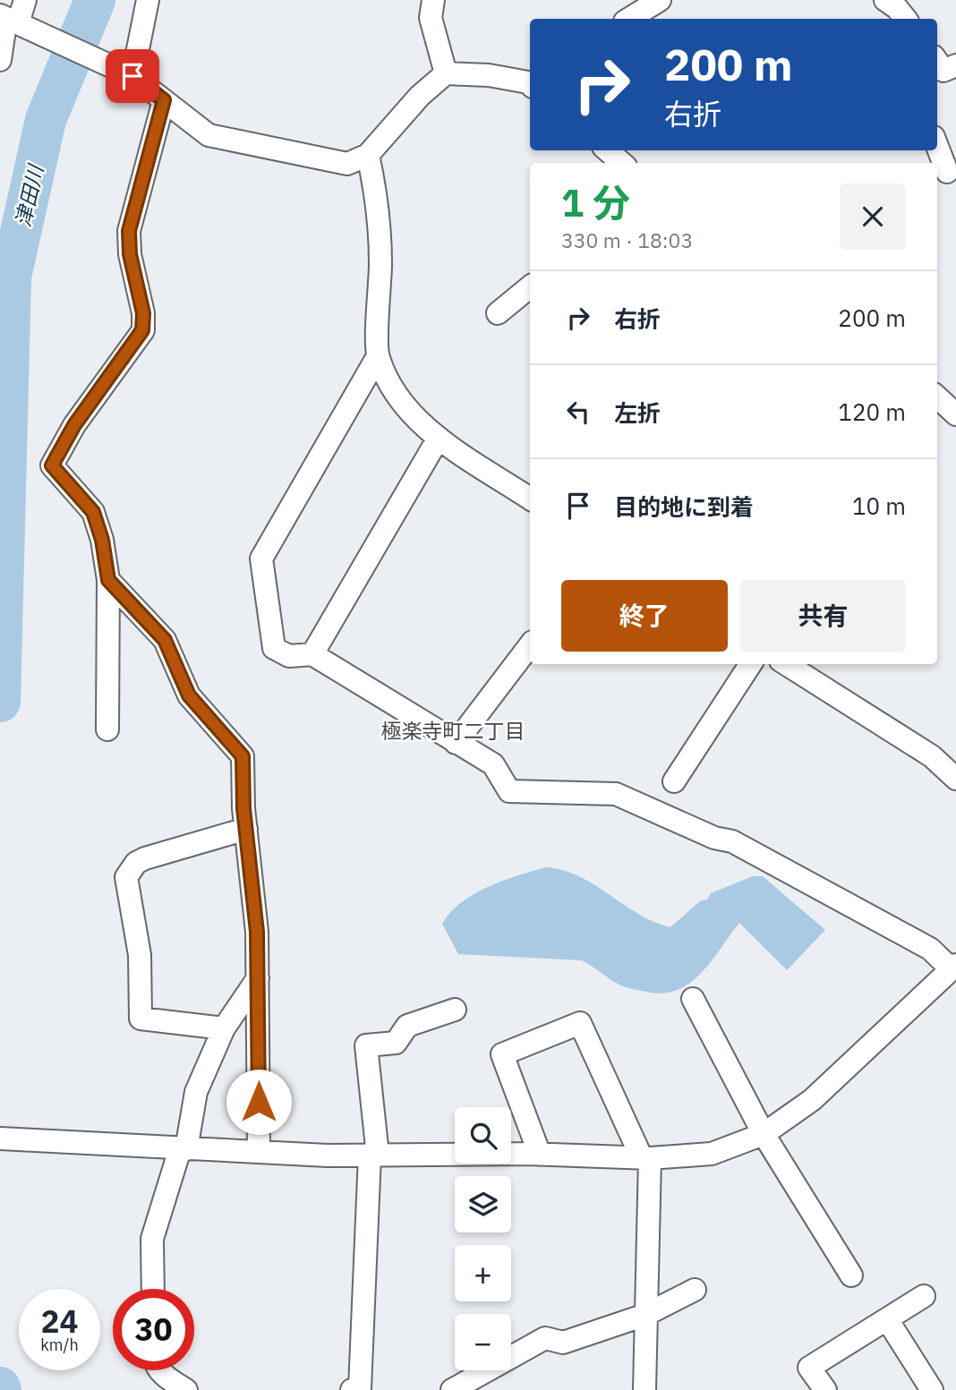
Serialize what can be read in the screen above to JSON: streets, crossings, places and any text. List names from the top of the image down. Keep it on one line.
{"districts":["極楽寺町二丁目"],"water":["津田川"],"page":{"turn":["200 m","右折"],"heading":["1 分","330 m · 18:03"],"list":[{"name":"右折","value":"200 m"},{"name":"左折","value":"120 m"},{"name":"目的地に到着","value":"10 m"}],"buttons":["終了","共有"],"map_buttons":["+","−"],"speed":"24 km/h","limit":"30"}}
